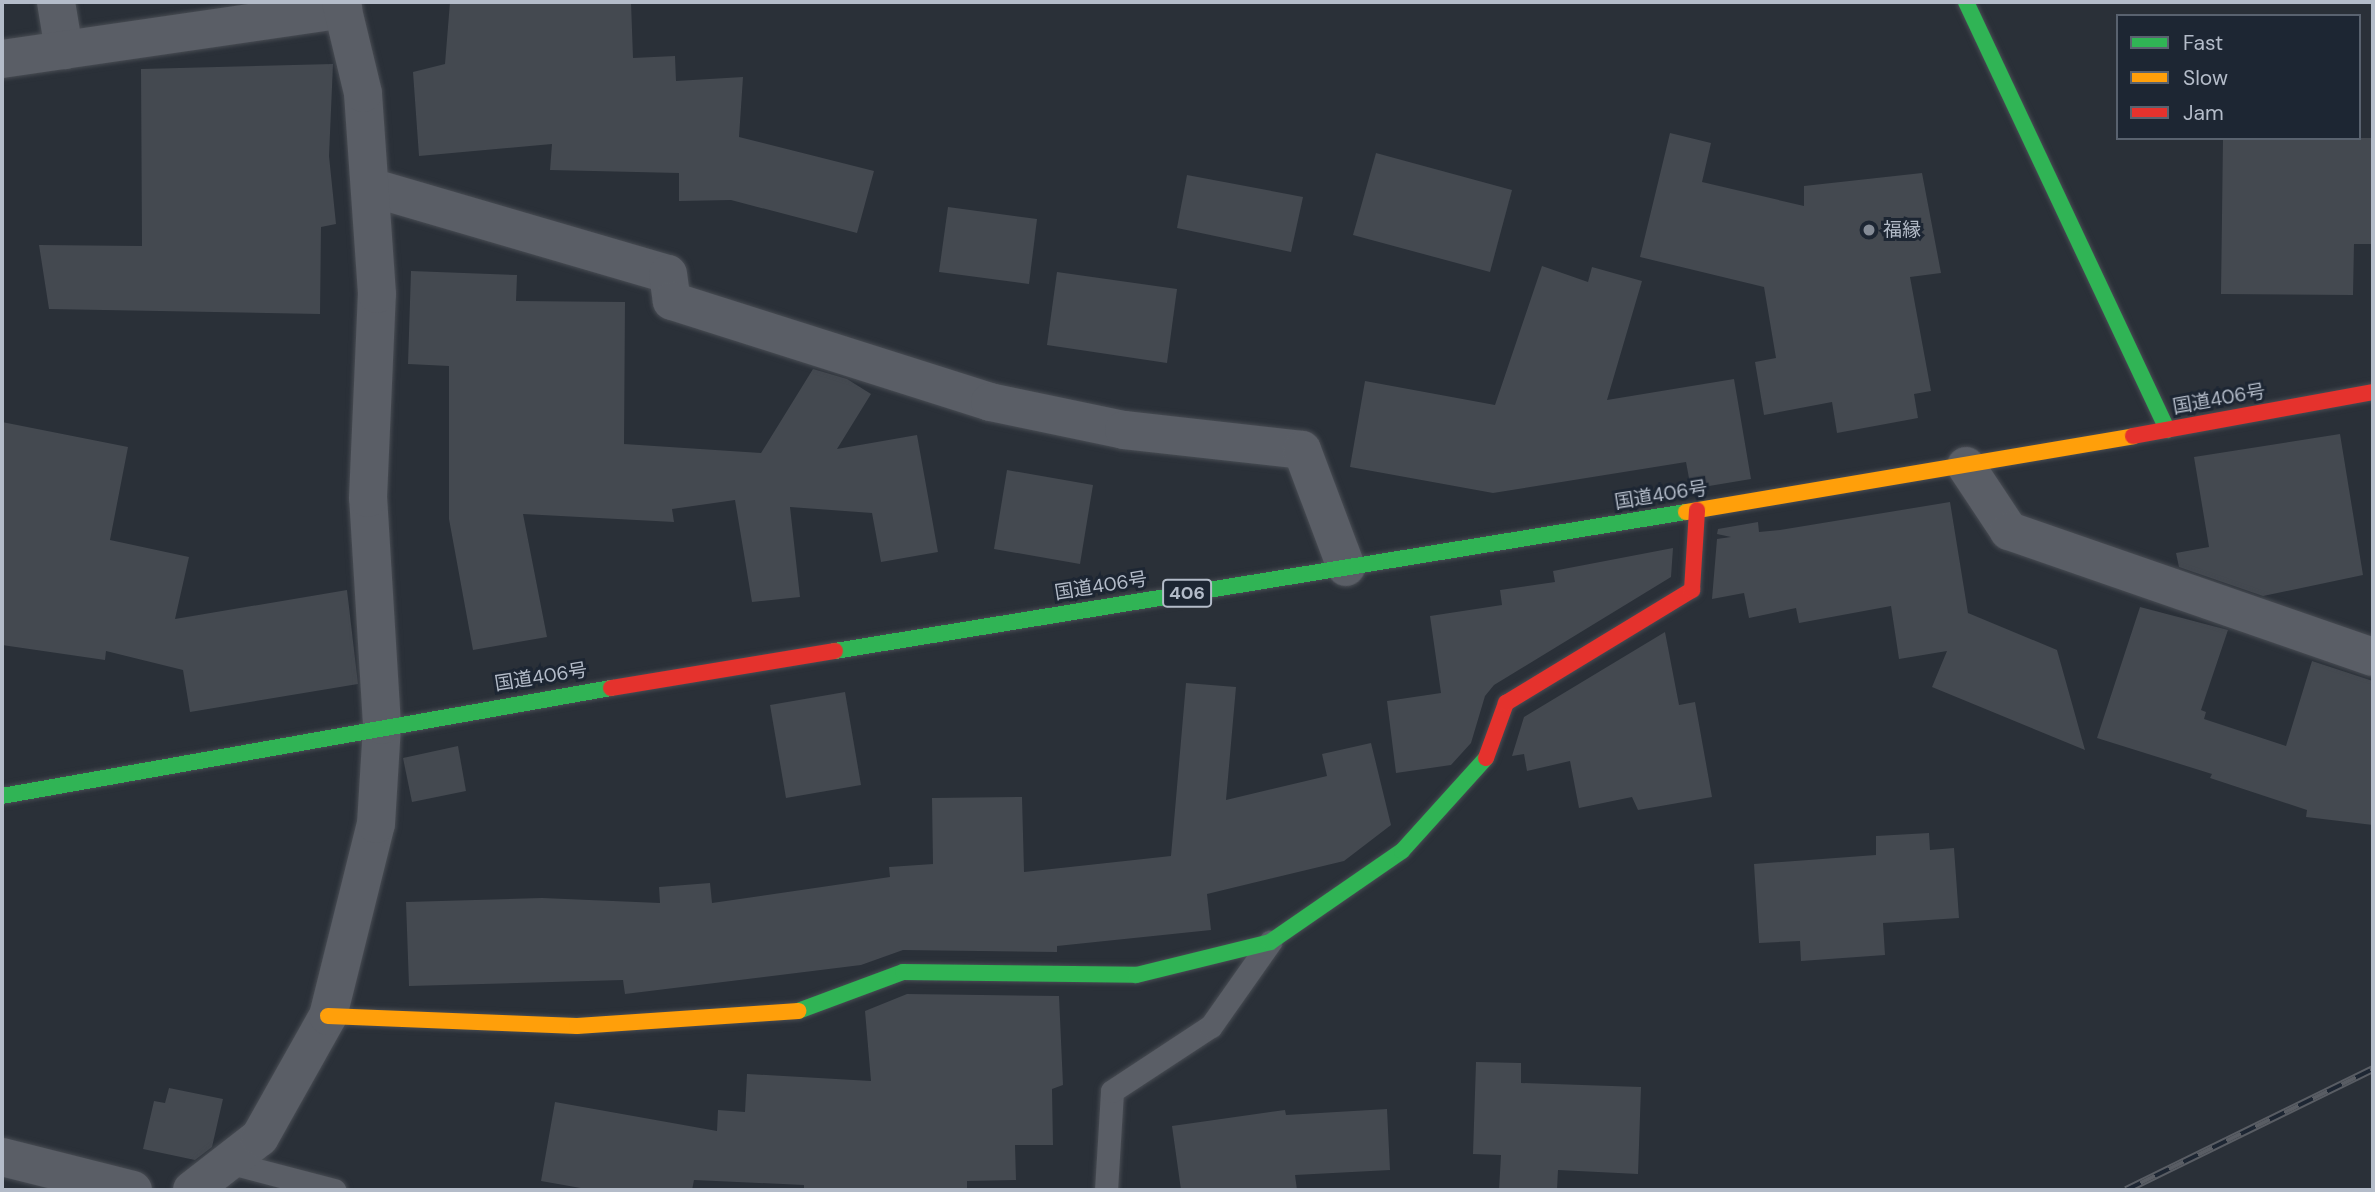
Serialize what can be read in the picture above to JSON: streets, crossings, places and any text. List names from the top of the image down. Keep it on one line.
{"streets":{"main road":["国道406号","406"]},"places":["福縁"],"legend":["Fast","Slow","Jam"]}
